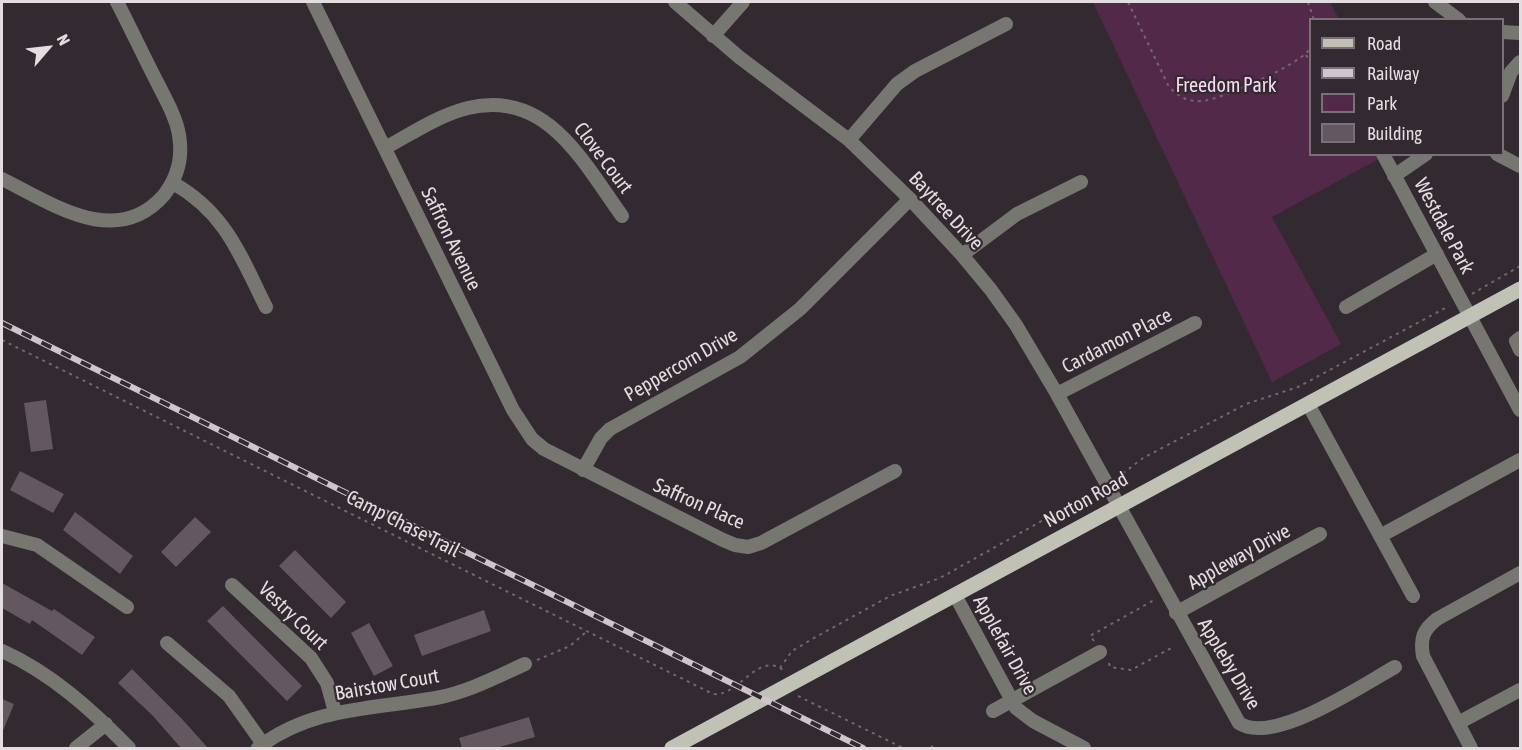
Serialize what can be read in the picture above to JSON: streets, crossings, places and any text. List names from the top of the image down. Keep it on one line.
{"streets":{"main road":["Norton Road"],"street":["Clove Court","Baytree Drive","Westdale Park","Saffron Avenue","Cardamon Place","Peppercorn Drive","Saffron Place","Appleway Drive","Vestry Court","Applefair Drive","Appleby Drive","Bairstow Court"],"path":["Camp Chase Trail"]},"crossings":[["Clove Court","Saffron Avenue"],["Baytree Drive","Cardamon Place"],["Baytree Drive","Peppercorn Drive"],["Baytree Drive","Norton Road"],["Baytree Drive","Appleby Drive"],["Westdale Park","Norton Road"],["Saffron Avenue","Peppercorn Drive"],["Saffron Avenue","Saffron Place"],["Peppercorn Drive","Saffron Place"],["Norton Road","Applefair Drive"],["Norton Road","Appleby Drive"],["Appleway Drive","Appleby Drive"],["Vestry Court","Bairstow Court"]],"parks":["Freedom Park"],"legend":["Road","Railway","Park","Building"],"north":"top right"}
